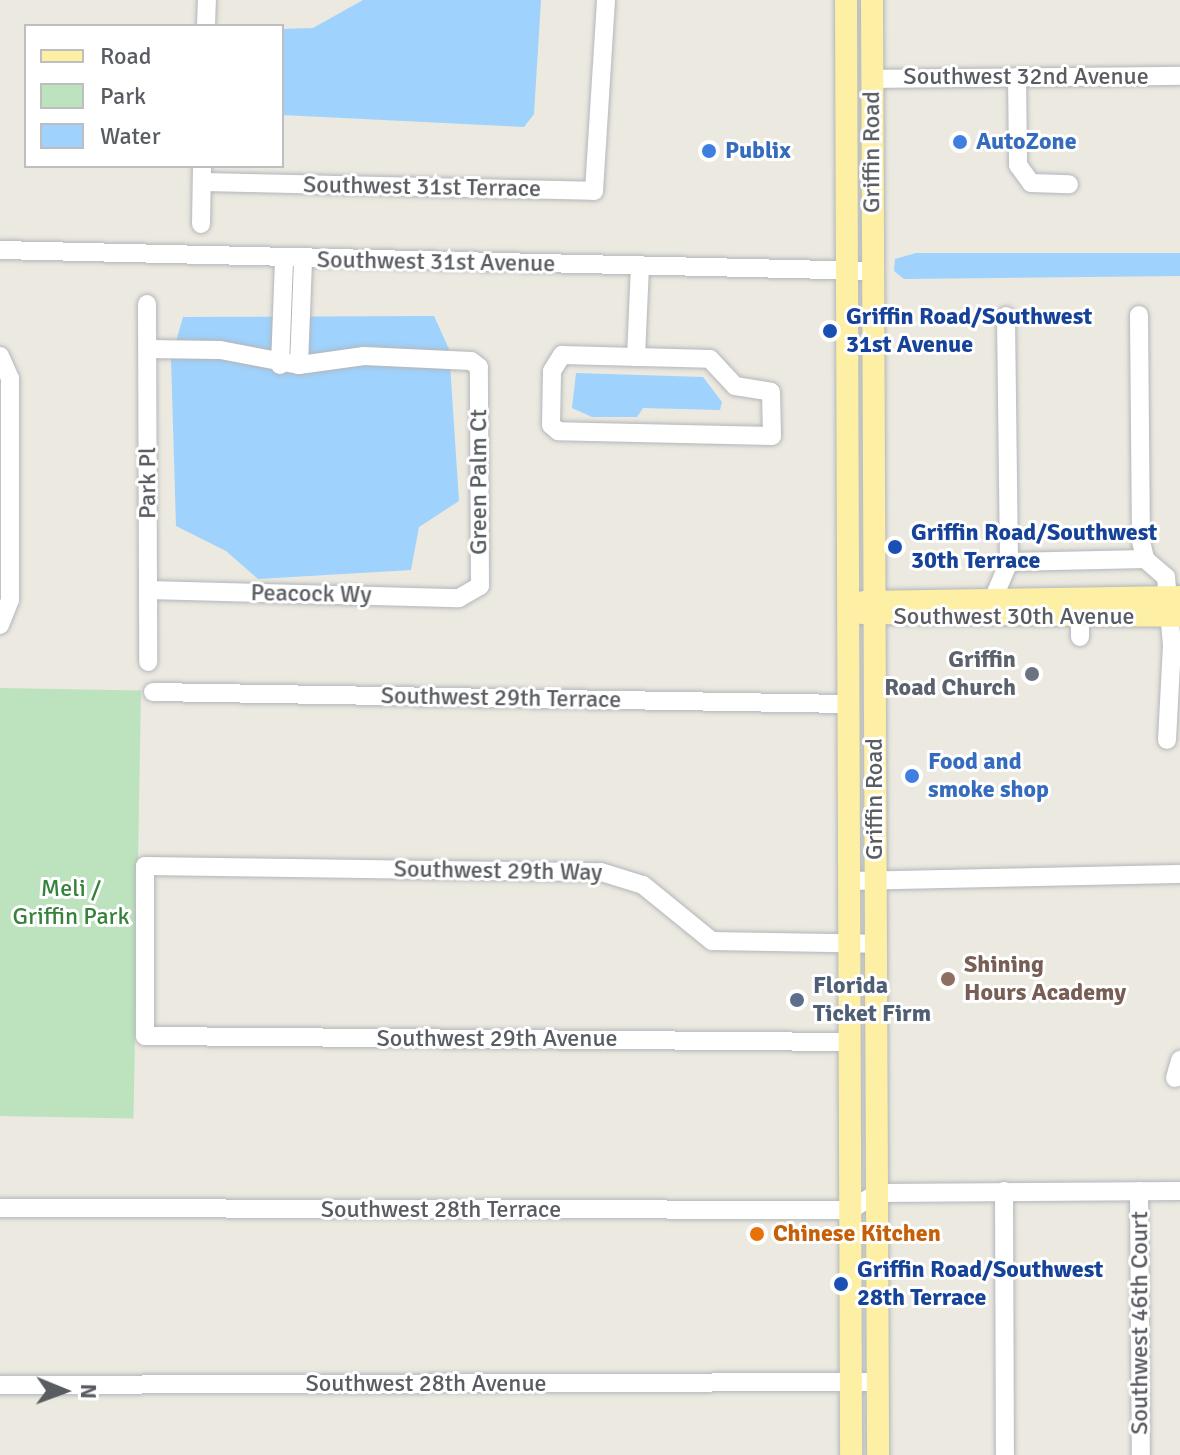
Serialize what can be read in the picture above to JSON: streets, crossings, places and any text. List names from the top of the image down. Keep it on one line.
{"streets":{"main road":["Griffin Road","Southwest 30th Avenue"],"street":["Southwest 32nd Avenue","Southwest 31st Terrace","Southwest 31st Avenue","Green Palm Ct","Park Pl","Peacock Wy","Southwest 29th Terrace","Southwest 29th Way","Southwest 29th Avenue","Southwest 28th Terrace","Southwest 46th Court","Southwest 28th Avenue"]},"crossings":[["Southwest 32nd Avenue","Griffin Road"],["Griffin Road","Southwest 31st Avenue"],["Griffin Road","Southwest 30th Avenue"],["Griffin Road","Southwest 29th Terrace"],["Griffin Road","Southwest 29th Way"],["Griffin Road","Southwest 29th Avenue"],["Griffin Road","Southwest 28th Terrace"],["Griffin Road","Southwest 28th Avenue"],["Green Palm Ct","Peacock Wy"],["Park Pl","Peacock Wy"],["Southwest 29th Way","Southwest 29th Avenue"]],"parks":["Meli / Griffin Park"],"places":["AutoZone","Publix","Griffin Road/Southwest 31st Avenue","Griffin Road/Southwest 30th Terrace","Griffin Road Church","Food and smoke shop","Shining Hours Academy","Florida Ticket Firm","Chinese Kitchen","Griffin Road/Southwest 28th Terrace"],"legend":["Road","Park","Water"],"north":"right"}
